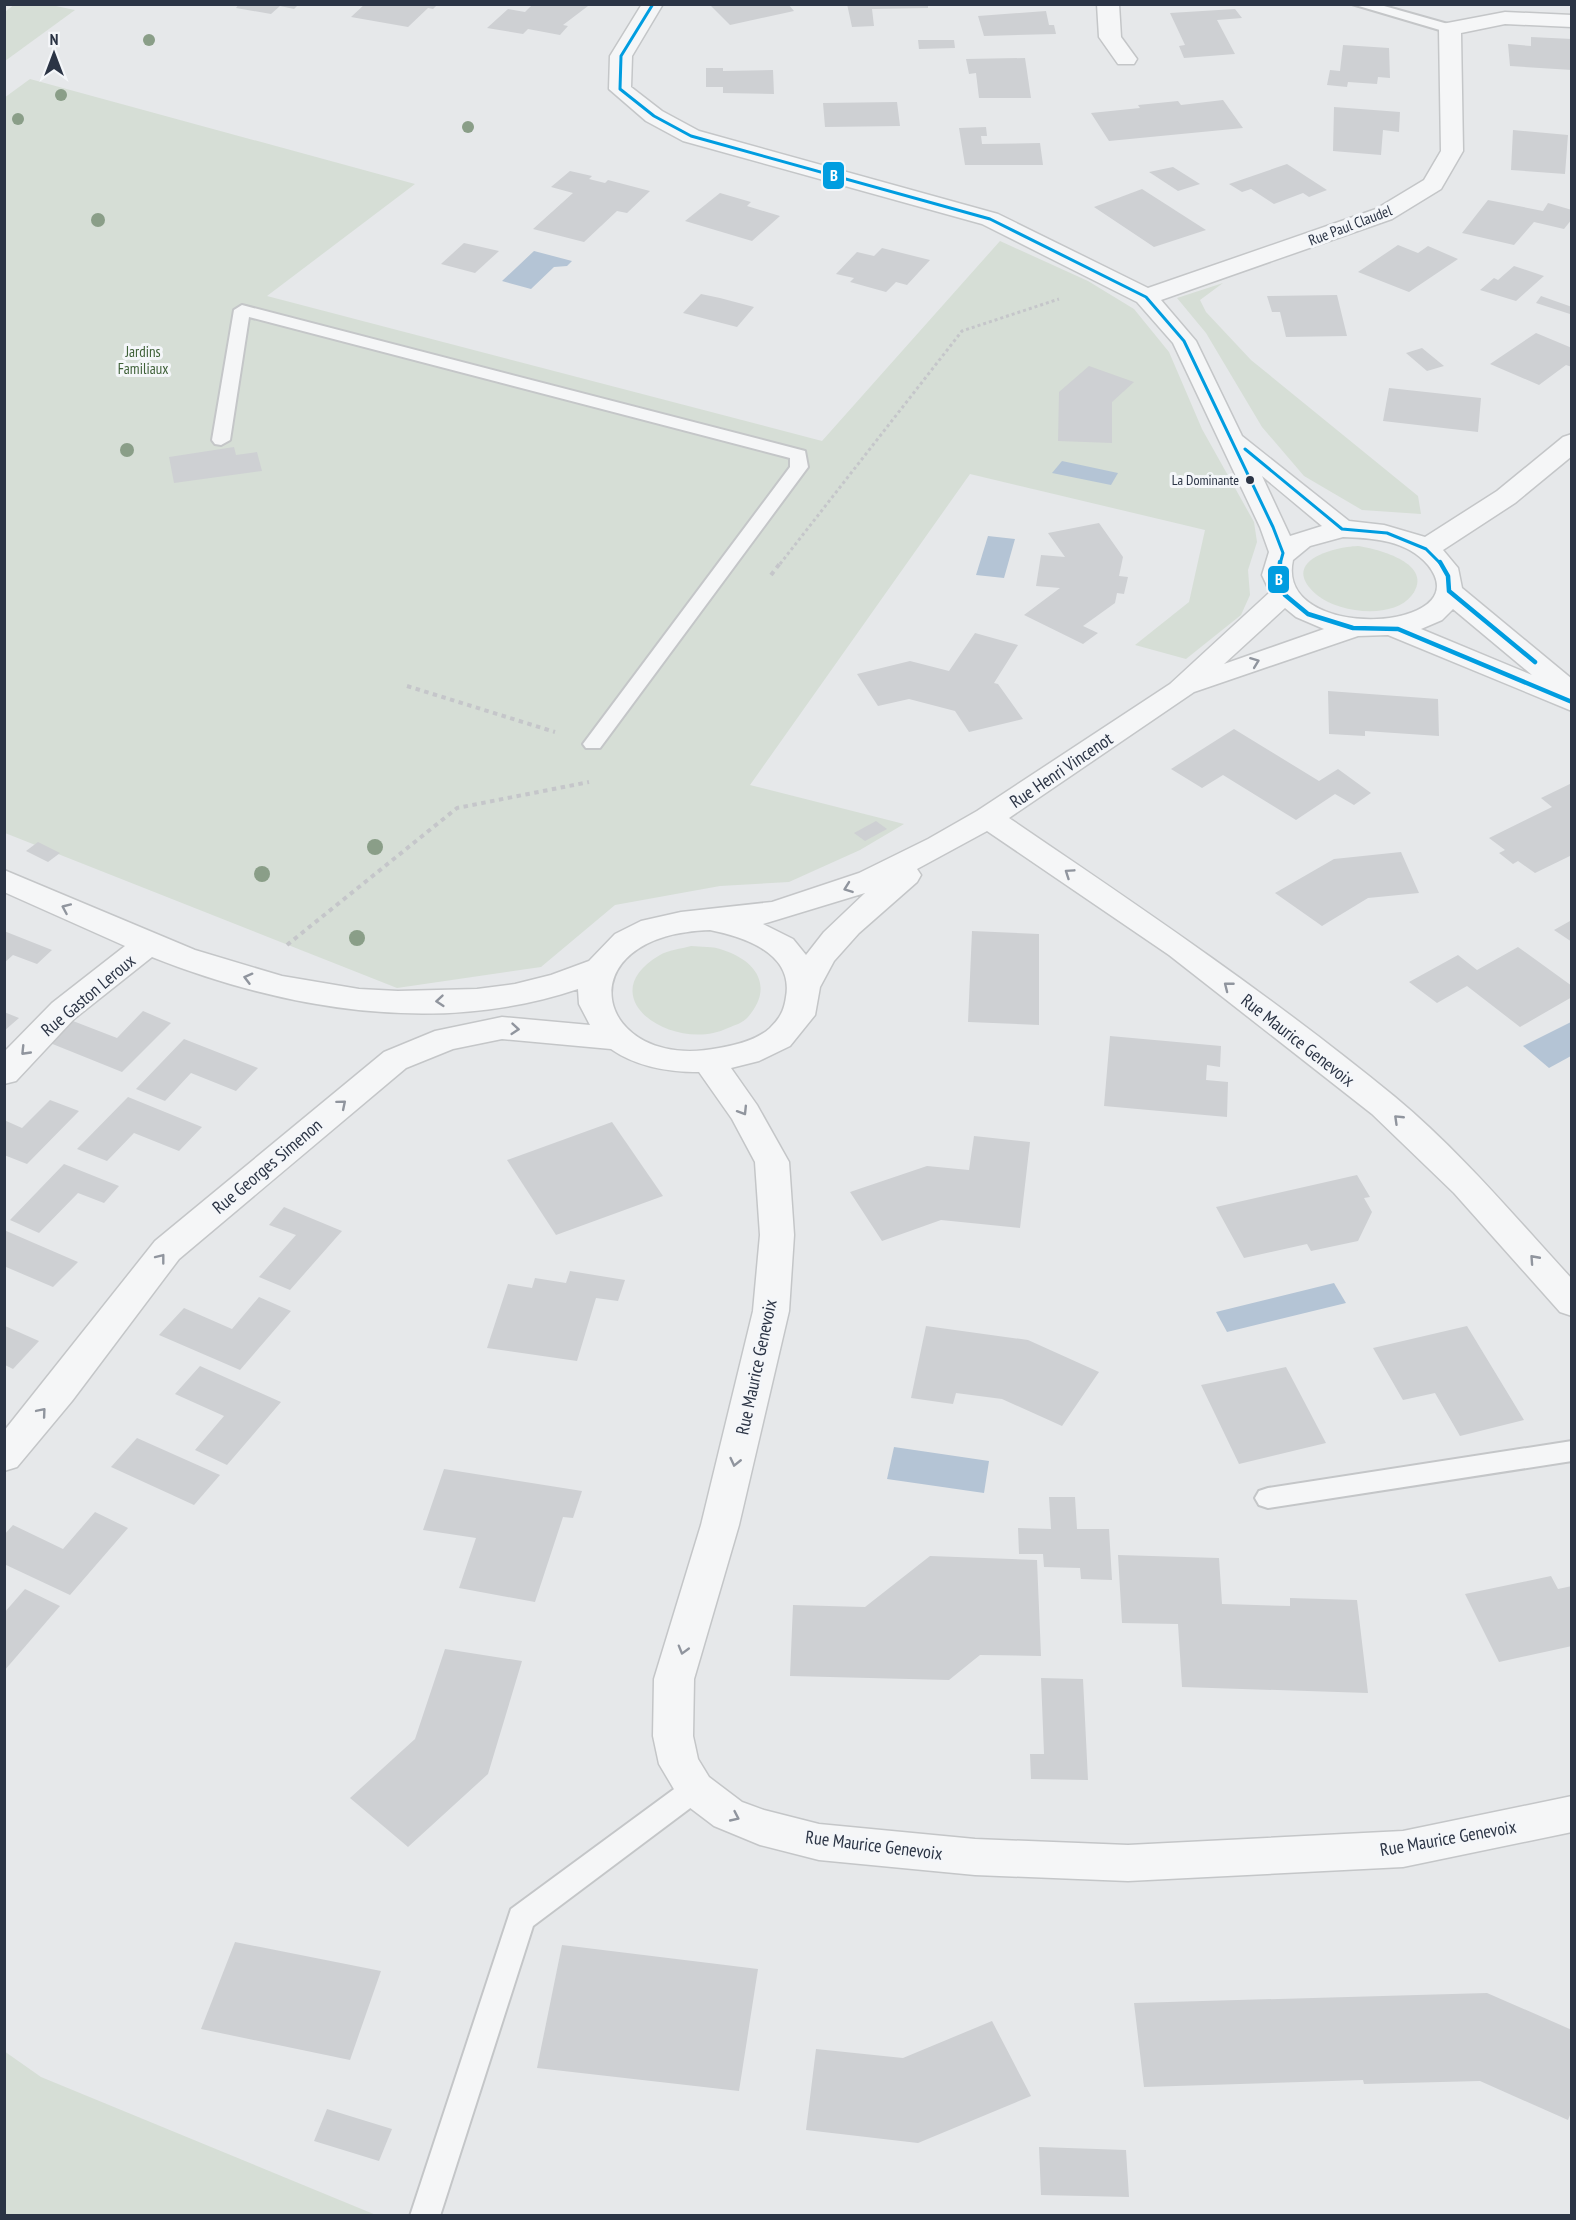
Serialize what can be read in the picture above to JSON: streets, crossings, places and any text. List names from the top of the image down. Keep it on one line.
{"streets":{"street":["Rue Paul Claudel","Rue Henri Vincenot","Rue Gaston Leroux","Rue Maurice Genevoix","Rue Georges Simenon"]},"crossings":[["Rue Henri Vincenot","Rue Maurice Genevoix"],["Rue Henri Vincenot","Rue Georges Simenon"],["Rue Maurice Genevoix","Rue Georges Simenon"]],"one_way":["Rue Gaston Leroux","Rue Georges Simenon"],"parks":["Jardins Familiaux"],"places":["La Dominante"],"lines":["transit line B"],"north":"top"}
